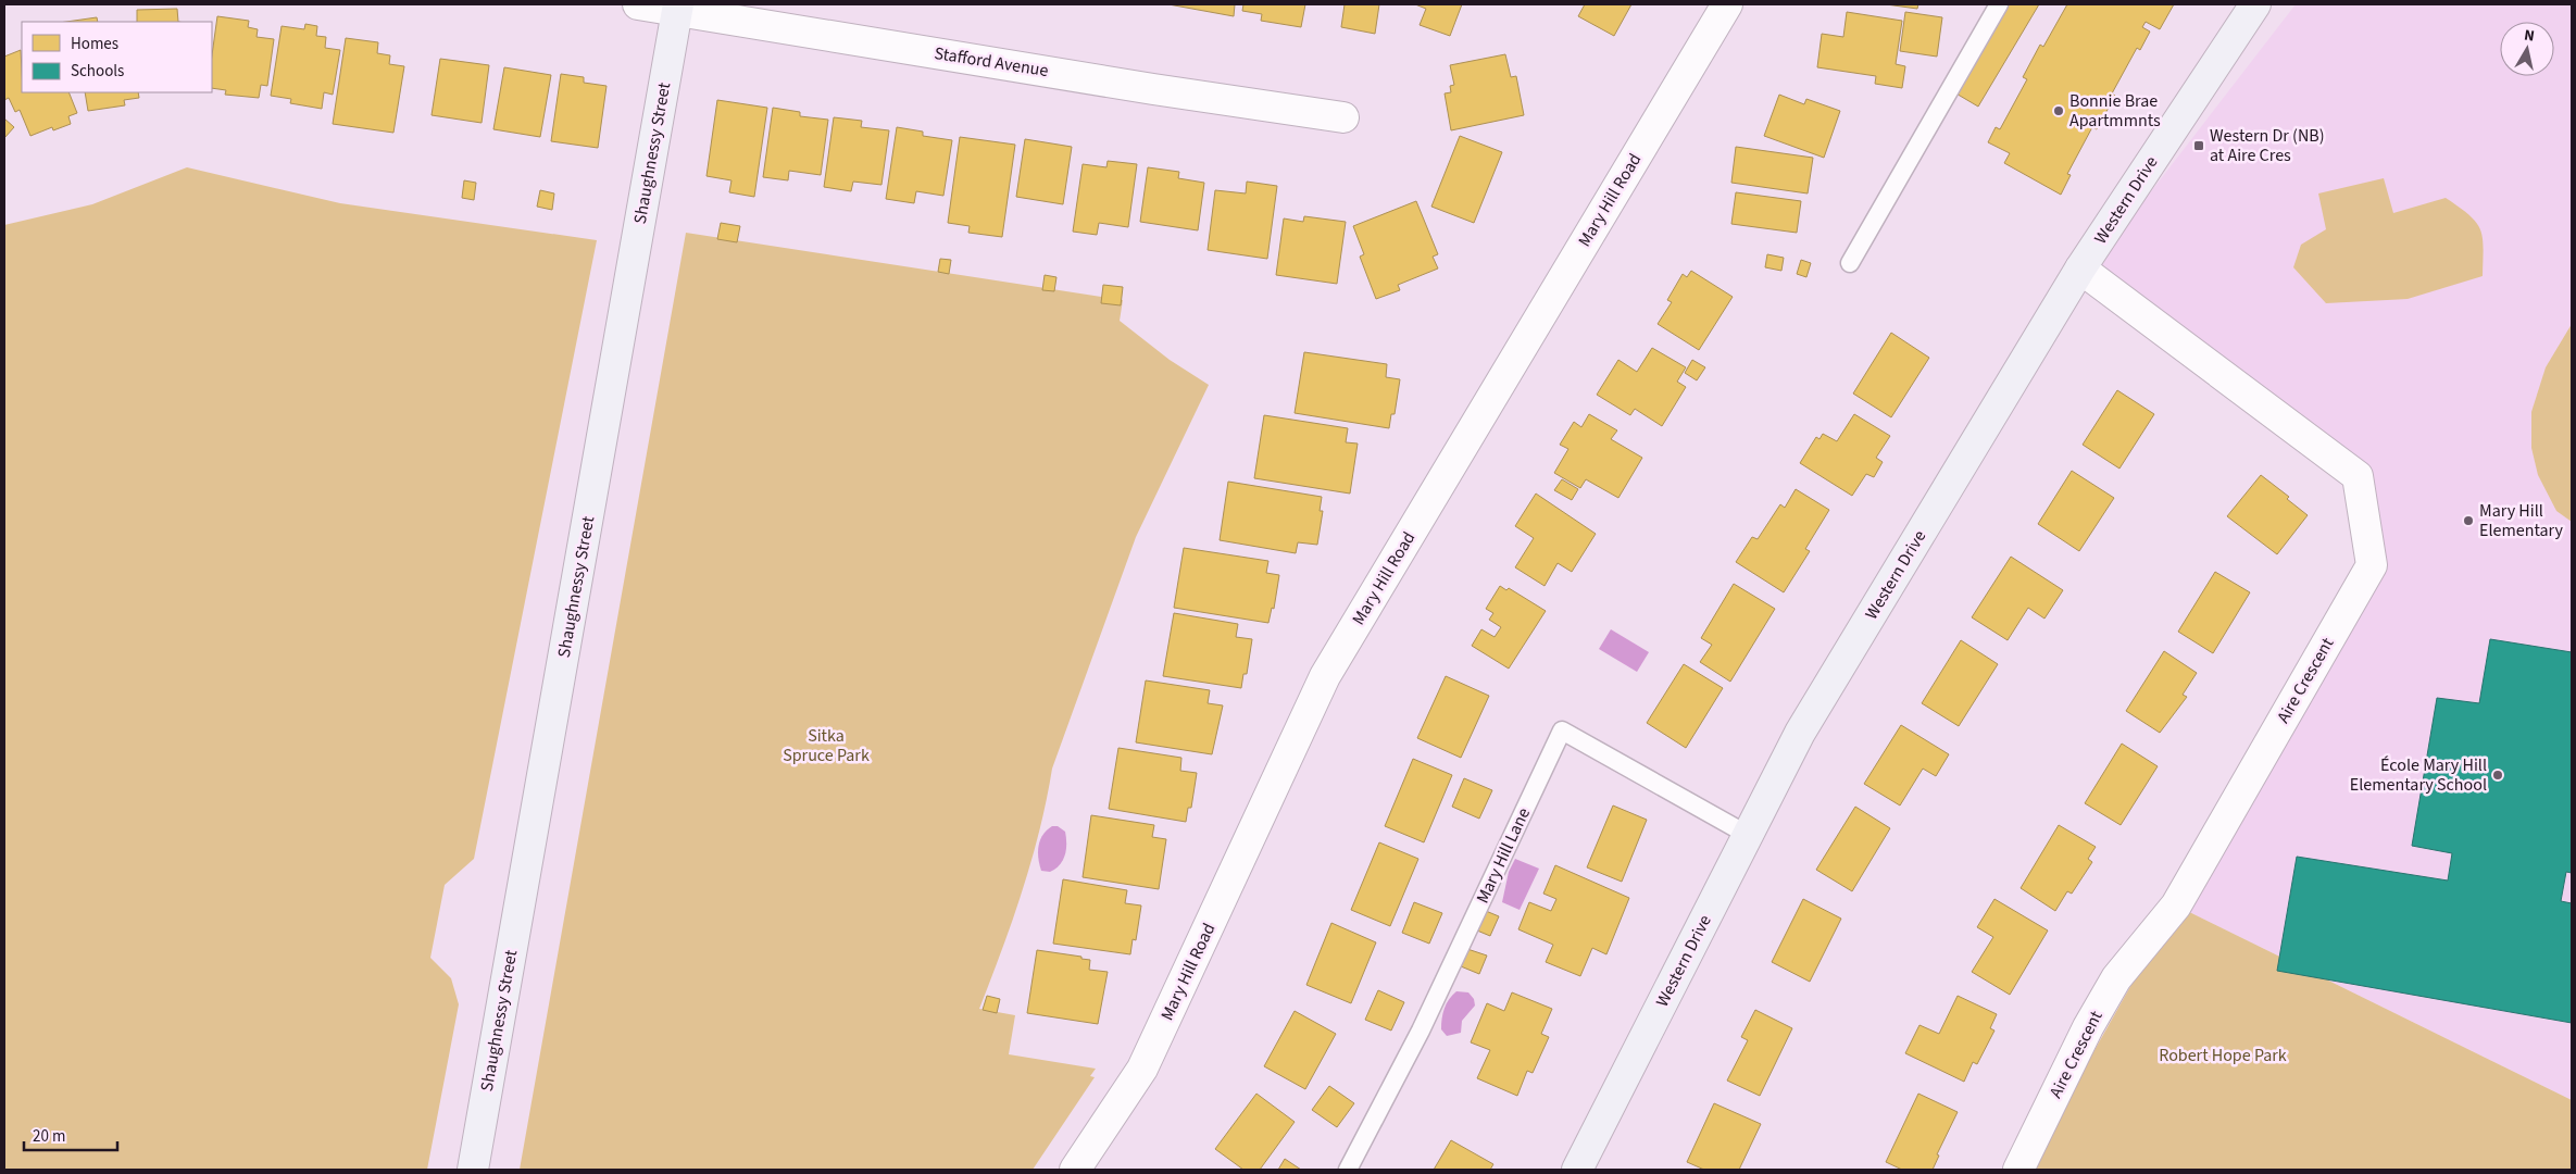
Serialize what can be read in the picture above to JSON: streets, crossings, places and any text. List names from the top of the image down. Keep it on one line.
{"streets":{"street":["Stafford Avenue","Shaughnessy Street","Mary Hill Road","Western Drive","Aire Crescent"],"lane":["Mary Hill Lane"]},"crossings":[["Stafford Avenue","Shaughnessy Street"],["Western Drive","Aire Crescent"],["Western Drive","Mary Hill Lane"]],"parks":["Sitka Spruce Park","Robert Hope Park"],"places":{"other":["Bonnie Brae Apartmmnts","Mary Hill Elementary","École Mary Hill Elementary School"],"transit":["Western Dr (NB) at Aire Cres"]},"legend":["Homes","Schools"],"scale_bar":"20 m","north":"top"}
